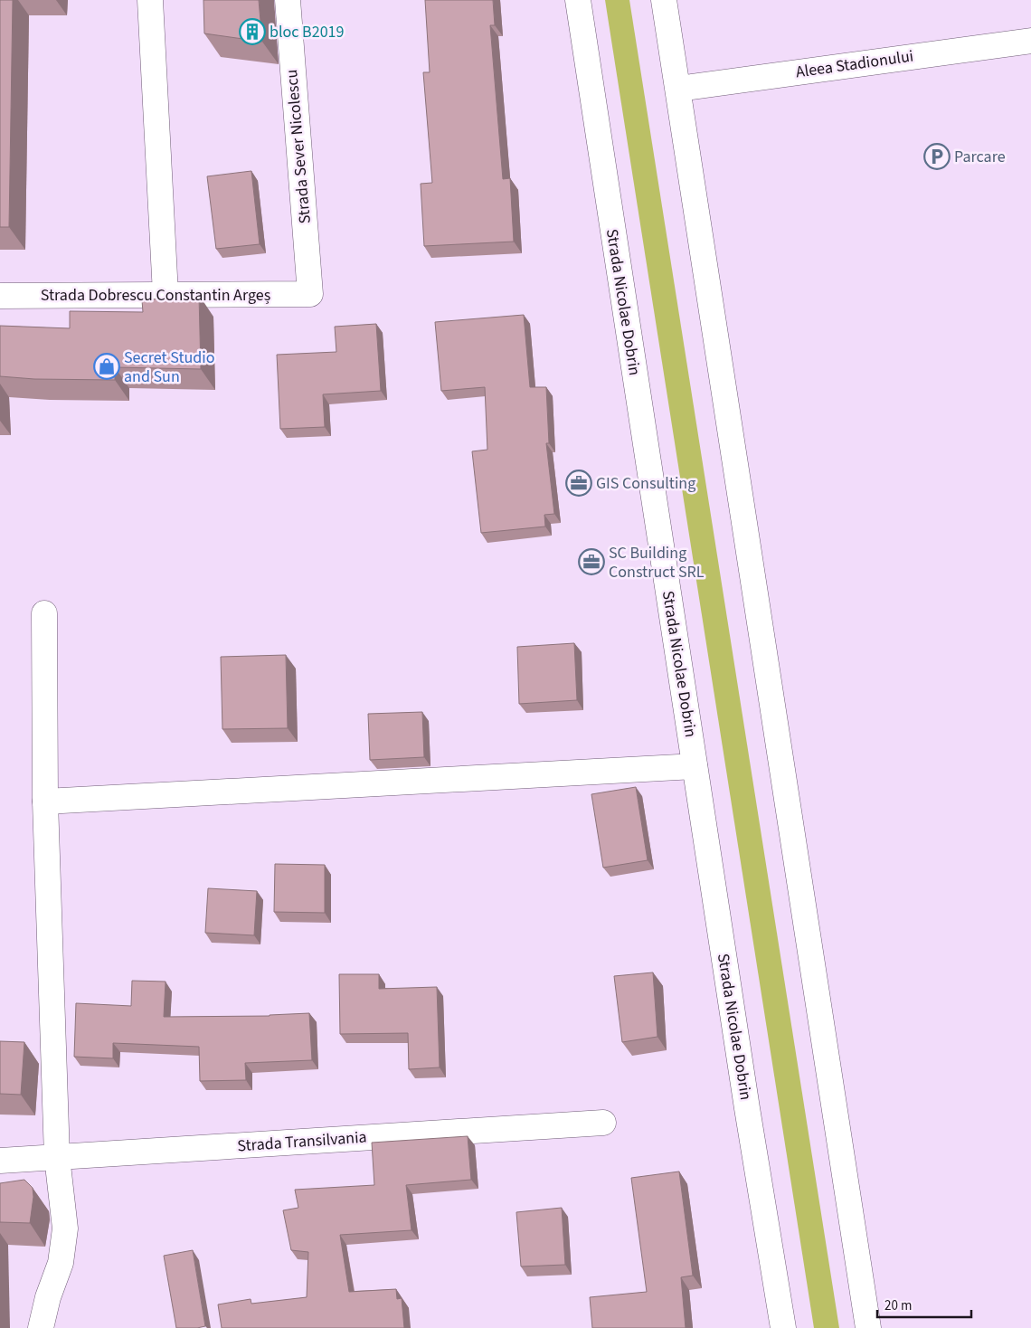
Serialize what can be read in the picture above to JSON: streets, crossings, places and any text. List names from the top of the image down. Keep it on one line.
{"streets":{"street":["Aleea Stadionului","Strada Sever Nicolescu","Strada Dobrescu Constantin Argeș","Strada Nicolae Dobrin","Strada Transilvania"]},"crossings":[["Strada Sever Nicolescu","Strada Dobrescu Constantin Argeș"]],"places":{"building":["bloc B2019"],"parking":["Parcare"],"shop":["Secret Studio and Sun"],"office":["GIS Consulting","SC Building Construct SRL"]},"scale_bar":"20 m"}
